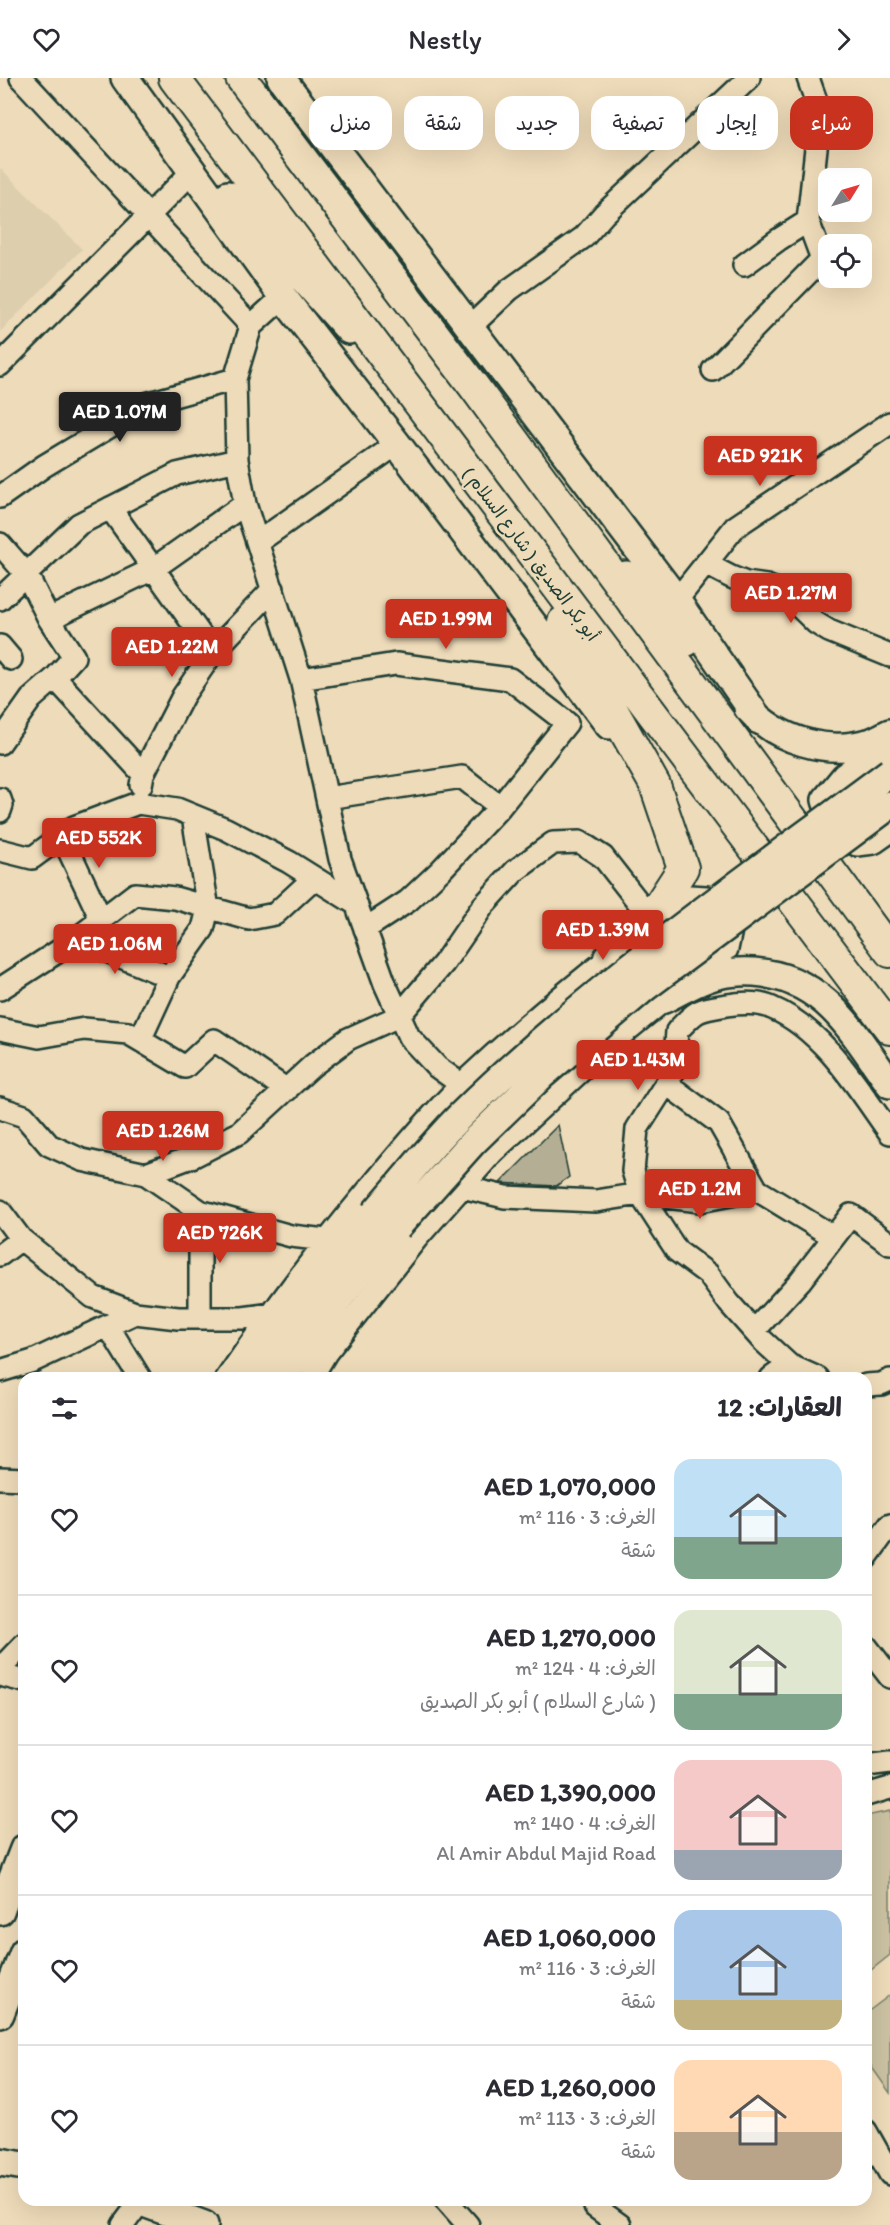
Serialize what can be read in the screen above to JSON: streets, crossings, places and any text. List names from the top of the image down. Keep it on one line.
{"streets":{"highway":["( شارع السلام ) أبو بكر الصديق"]},"north":"top right","page":{"header":"Nestly","chip":["شراء","إيجار","تصفية","جديد","شقة","منزل"],"price":["AED 1.07M","AED 921K","AED 1.27M","AED 1.99M","AED 1.22M","AED 552K","AED 1.39M","AED 1.06M","AED 1.43M","AED 1.26M","AED 1.2M","AED 726K"],"heading":"العقارات: 12","list":[{"name":"AED 1,070,000","note":"الغرف: 3 · 116 m² · شقة"},{"name":"AED 1,270,000","note":"الغرف: 4 · 124 m² · ( شارع السلام ) أبو بكر الصديق"},{"name":"AED 1,390,000","note":"الغرف: 4 · 140 m² · Al Amir Abdul Majid Road"},{"name":"AED 1,060,000","note":"الغرف: 3 · 116 m² · شقة"},{"name":"AED 1,260,000","note":"الغرف: 3 · 113 m² · شقة"}]}}
